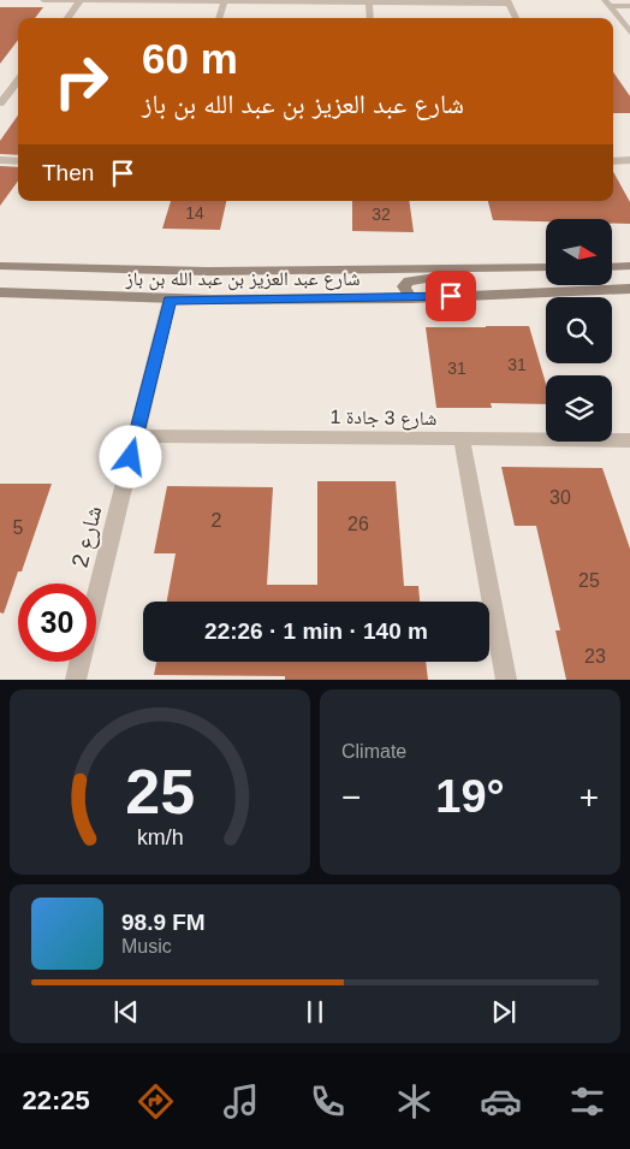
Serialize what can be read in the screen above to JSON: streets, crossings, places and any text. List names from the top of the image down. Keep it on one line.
{"streets":{"street":["شارع عبد العزيز بن عبد الله بن باز","شارع 3 جادة 1","شارع 2"]},"crossings":[["شارع عبد العزيز بن عبد الله بن باز","شارع 2"],["شارع 3 جادة 1","شارع 2"]],"house_numbers":["14","32","31","31","30","2","26","5","25","23"],"north":"right","page":{"turn":["60 m","شارع عبد العزيز بن عبد الله بن باز"],"then":"Then","limit":"30","trip":"22:26 · 1 min · 140 m","tile":"Climate","heat":["−","19°","+"],"song":["98.9 FM","Music"],"tabs":"22:25","gauge":["25","km/h"]}}
